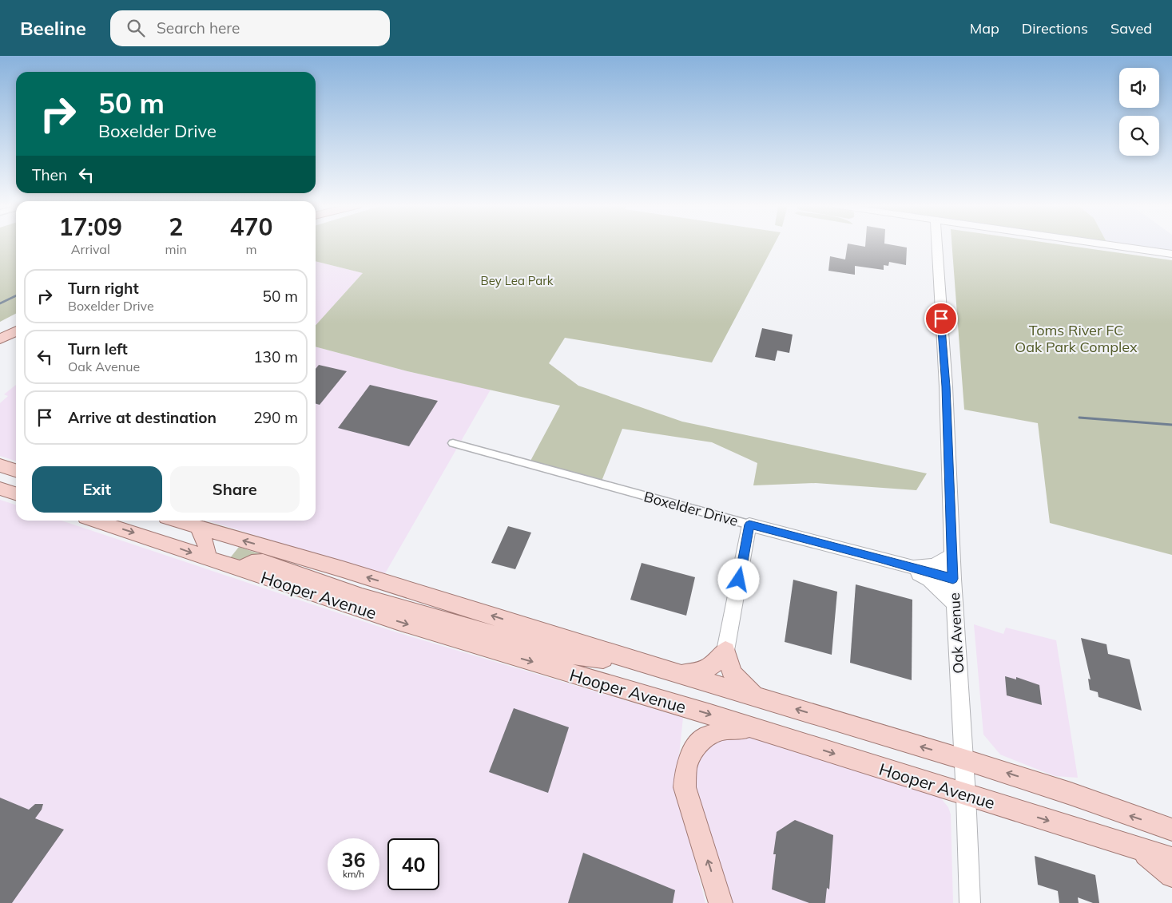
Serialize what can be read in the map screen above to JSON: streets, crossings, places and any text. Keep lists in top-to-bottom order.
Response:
{
  "streets": {
    "main road": ["Hooper Avenue"],
    "street": ["Boxelder Drive", "Oak Avenue"]
  },
  "crossings": [
    ["Boxelder Drive", "Oak Avenue"],
    ["Hooper Avenue", "Oak Avenue"]
  ],
  "parks": ["Bey Lea Park", "Toms River FC Oak Park Complex"],
  "page": {
    "header": "Beeline",
    "search": "Search here",
    "nav": ["Map", "Directions", "Saved"],
    "turn": ["50 m", "Boxelder Drive"],
    "then": "Then",
    "eta": [
      "17:09",
      "Arrival",
      "2",
      "min",
      "470",
      "m"
    ],
    "list": [
      {
        "name": "Turn right",
        "note": "Boxelder Drive",
        "value": "50 m"
      },
      {
        "name": "Turn left",
        "note": "Oak Avenue",
        "value": "130 m"
      },
      {
        "name": "Arrive at destination",
        "value": "290 m"
      }
    ],
    "buttons": ["Exit", "Share"],
    "speed": "36 km/h",
    "limit": "40"
  }
}
